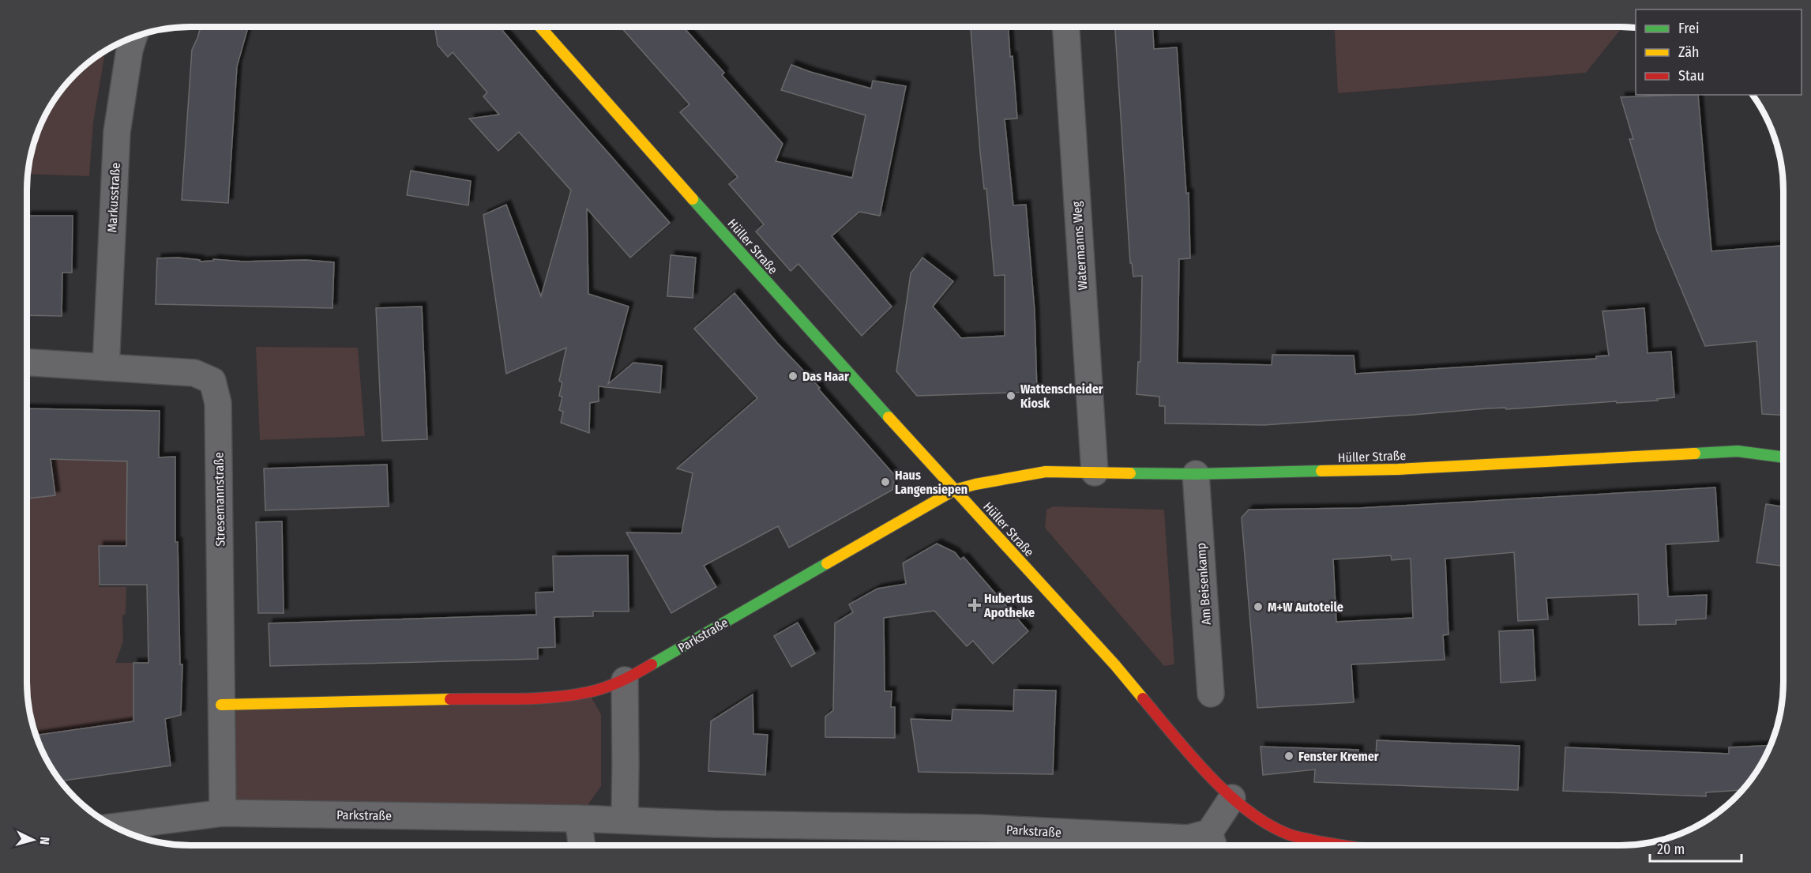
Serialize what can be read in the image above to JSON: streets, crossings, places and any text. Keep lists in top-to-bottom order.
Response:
{
  "streets": {
    "street": [
      "Markusstraße",
      "Watermanns Weg",
      "Hüller Straße",
      "Stresemannstraße",
      "Am Beisenkamp",
      "Parkstraße"
    ]
  },
  "crossings": [
    ["Markusstraße", "Stresemannstraße"],
    ["Watermanns Weg", "Hüller Straße"],
    ["Hüller Straße", "Am Beisenkamp"],
    ["Hüller Straße", "Parkstraße"],
    ["Stresemannstraße", "Parkstraße"]
  ],
  "places": {
    "other": [
      "Das Haar",
      "Wattenscheider Kiosk",
      "Haus Langensiepen",
      "M+W Autoteile",
      "Fenster Kremer"
    ],
    "health": ["Hubertus Apotheke"]
  },
  "legend": ["Frei", "Zäh", "Stau"],
  "scale_bar": "20 m",
  "north": "right"
}
